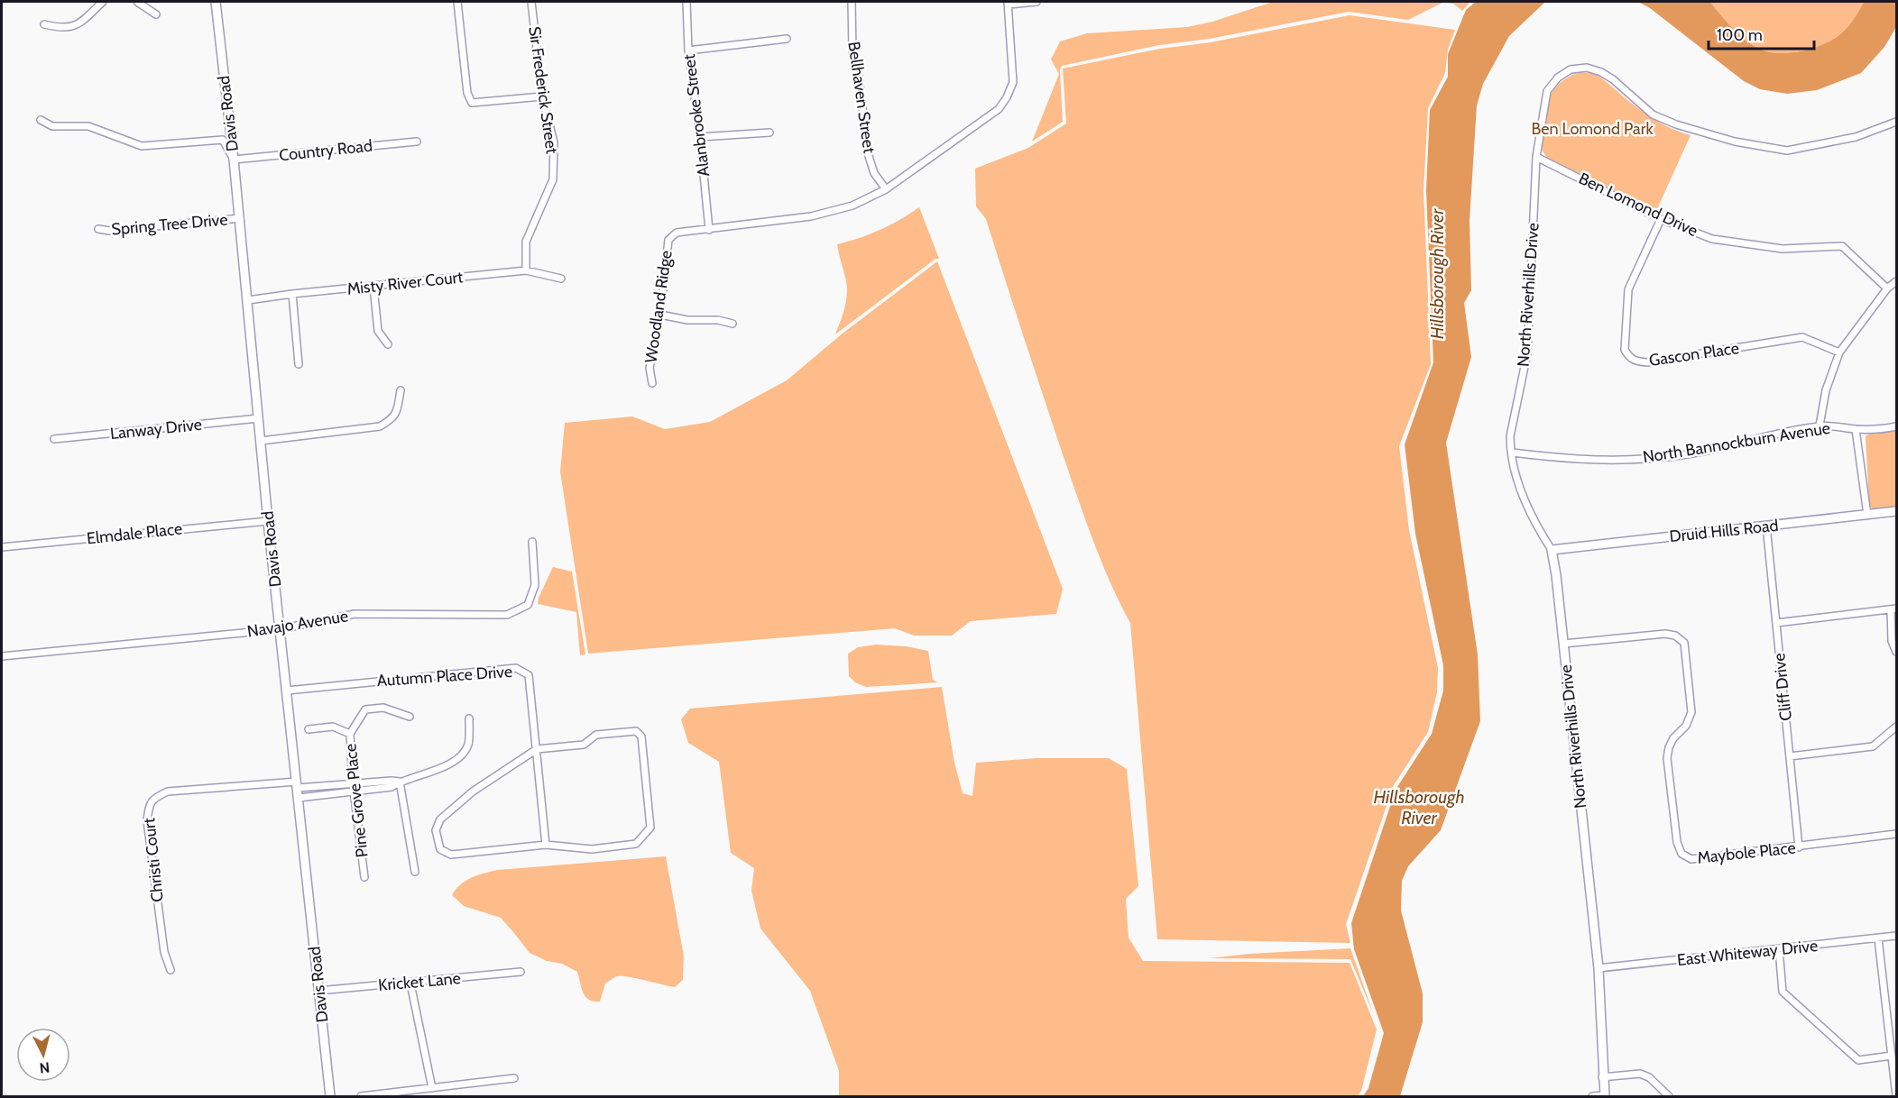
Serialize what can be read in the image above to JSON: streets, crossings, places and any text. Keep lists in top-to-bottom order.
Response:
{
  "streets": {
    "street": [
      "Sir Frederick Street",
      "Bellhaven Street",
      "Davis Road",
      "Alanbrooke Street",
      "Country Road",
      "Ben Lomond Drive",
      "Spring Tree Drive",
      "Misty River Court",
      "North Riverhills Drive",
      "Woodland Ridge",
      "Gascon Place",
      "Lanway Drive",
      "North Bannockburn Avenue",
      "Druid Hills Road",
      "Elmdale Place",
      "Navajo Avenue",
      "Autumn Place Drive",
      "Cliff Drive",
      "Pine Grove Place",
      "Maybole Place",
      "Christi Court",
      "East Whiteway Drive",
      "Kricket Lane"
    ]
  },
  "crossings": [
    ["Sir Frederick Street", "Misty River Court"],
    ["Bellhaven Street", "Woodland Ridge"],
    ["Davis Road", "Country Road"],
    ["Davis Road", "Spring Tree Drive"],
    ["Davis Road", "Misty River Court"],
    ["Davis Road", "Lanway Drive"],
    ["Davis Road", "Elmdale Place"],
    ["Davis Road", "Navajo Avenue"],
    ["Davis Road", "Autumn Place Drive"],
    ["Davis Road", "Christi Court"],
    ["Davis Road", "Kricket Lane"],
    ["Alanbrooke Street", "Woodland Ridge"],
    ["Ben Lomond Drive", "North Riverhills Drive"],
    ["Ben Lomond Drive", "Gascon Place"],
    ["North Riverhills Drive", "North Bannockburn Avenue"],
    ["North Riverhills Drive", "Druid Hills Road"],
    ["North Riverhills Drive", "Maybole Place"],
    ["North Riverhills Drive", "East Whiteway Drive"],
    ["Druid Hills Road", "Cliff Drive"],
    ["Cliff Drive", "Maybole Place"],
    ["Pine Grove Place", "Christi Court"]
  ],
  "water": ["Hillsborough River"],
  "parks": ["Ben Lomond Park"],
  "scale_bar": "100 m",
  "north": "bottom"
}
